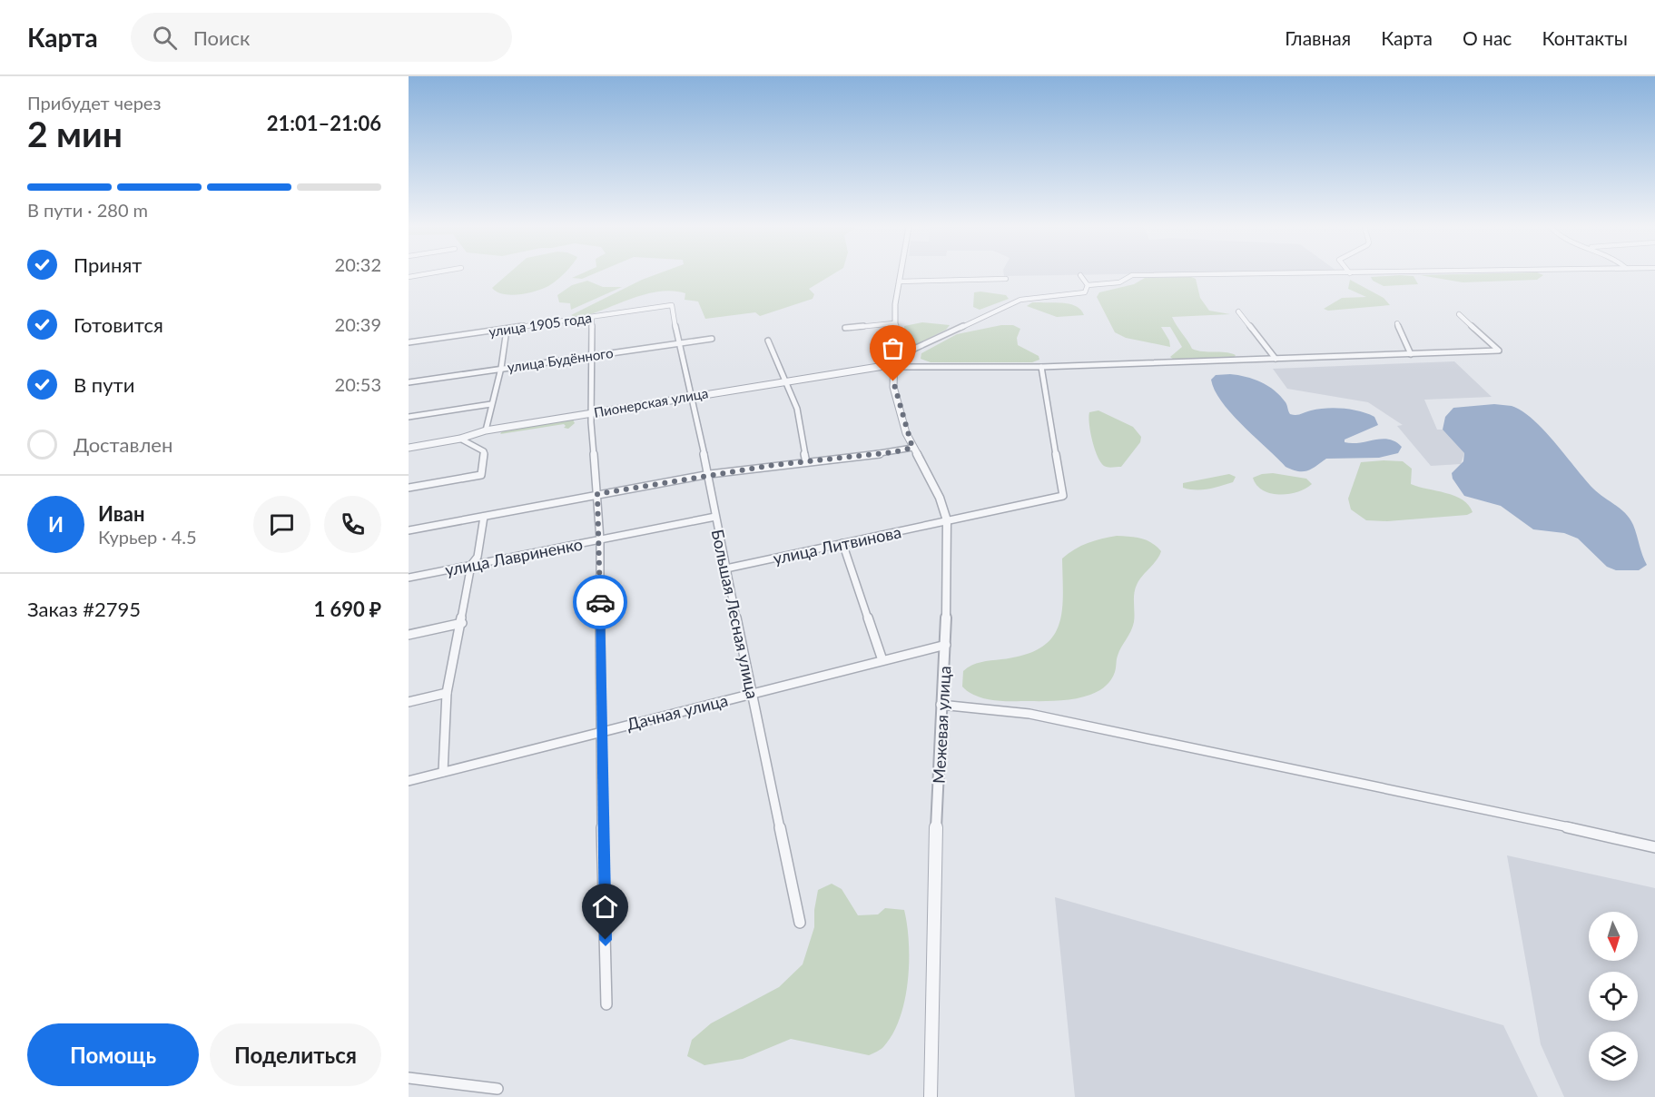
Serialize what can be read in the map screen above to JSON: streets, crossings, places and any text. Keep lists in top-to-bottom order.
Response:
{
  "streets": {
    "street": [
      "улица 1905 года",
      "улица Будённого",
      "Пионерская улица",
      "улица Литвинова",
      "улица Лавриненко",
      "Большая Лесная улица",
      "Дачная улица",
      "Межевая улица"
    ]
  },
  "crossings": [
    ["улица 1905 года", "Большая Лесная улица"],
    ["улица Будённого", "Большая Лесная улица"],
    ["Пионерская улица", "Большая Лесная улица"],
    ["Пионерская улица", "Межевая улица"],
    ["улица Литвинова", "Большая Лесная улица"],
    ["улица Литвинова", "Межевая улица"],
    ["улица Лавриненко", "Большая Лесная улица"],
    ["Большая Лесная улица", "Дачная улица"],
    ["Дачная улица", "Межевая улица"]
  ],
  "north": "bottom",
  "page": {
    "header": "Карта",
    "search": "Поиск",
    "nav": [
      "Главная",
      "Карта",
      "О нас",
      "Контакты"
    ],
    "heading": ["2 мин", "Прибудет через", "21:01–21:06"],
    "panel": [
      "Иван",
      "Курьер · 4.5",
      "Заказ #2795",
      "1 690 ₽"
    ],
    "bar": "В пути · 280 m",
    "list": [
      ["Принят", "20:32"],
      ["Готовится", "20:39"],
      ["В пути", "20:53"],
      "Доставлен"
    ],
    "round": "И",
    "buttons": ["Помощь", "Поделиться"]
  }
}
